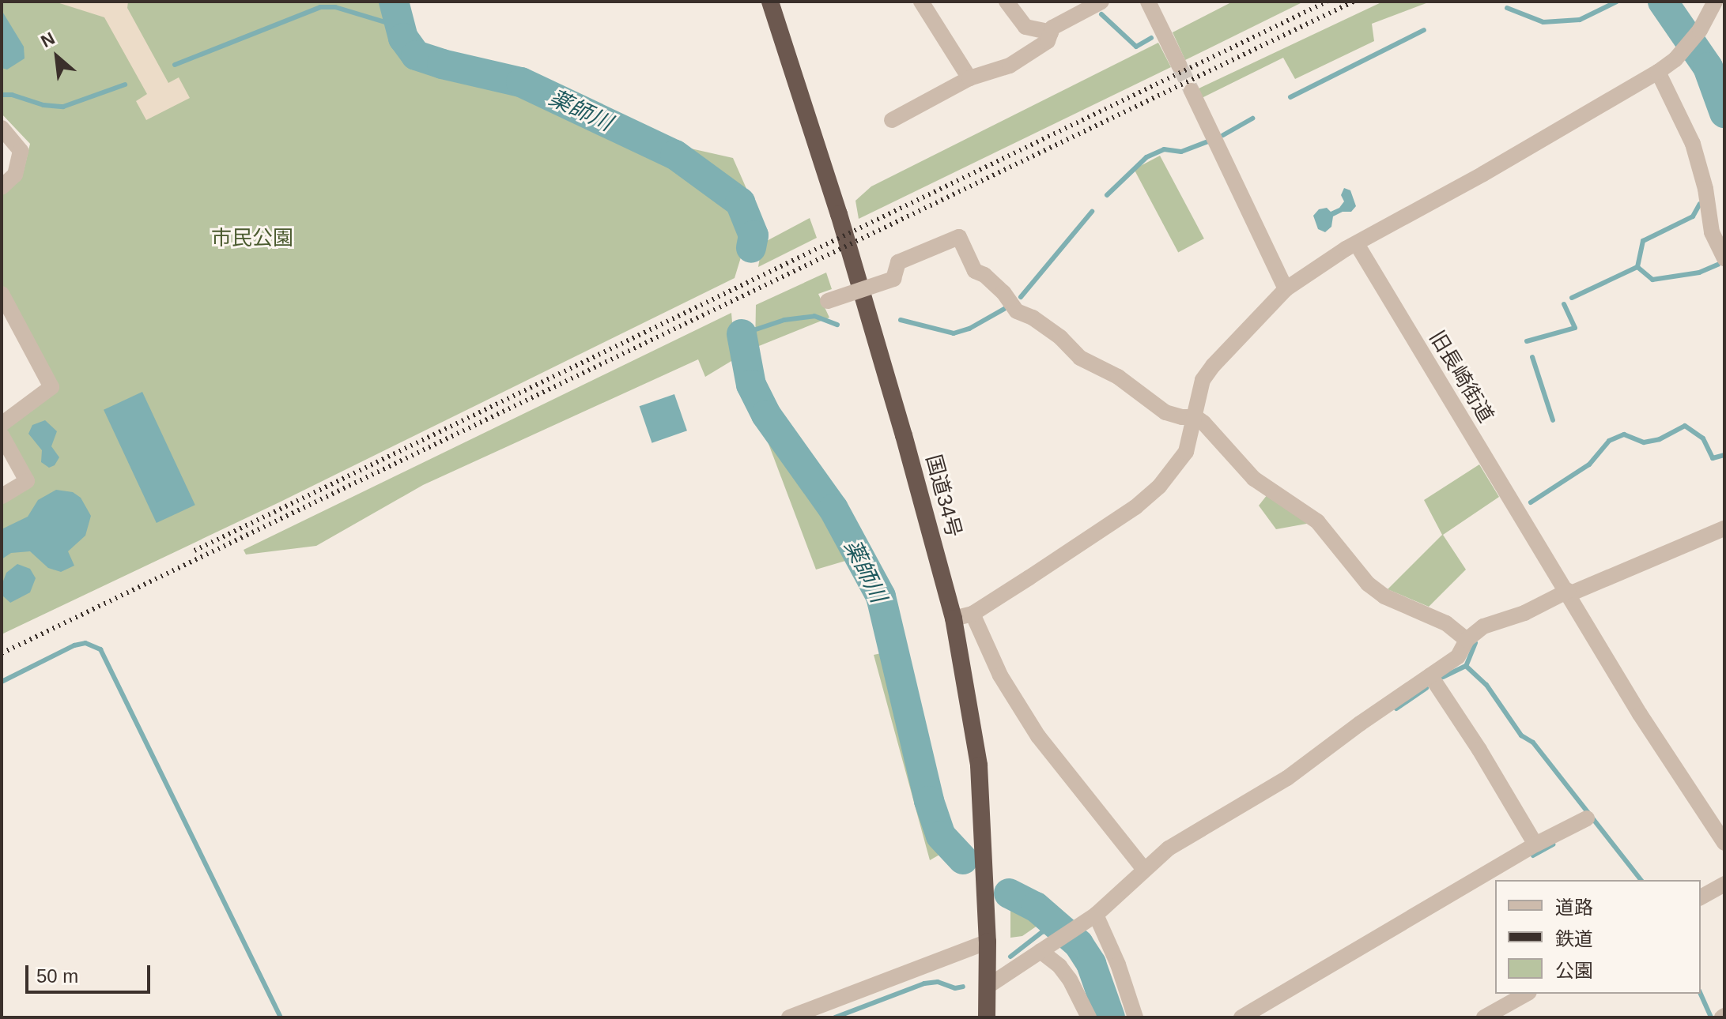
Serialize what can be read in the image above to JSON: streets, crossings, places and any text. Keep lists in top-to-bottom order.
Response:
{
  "streets": {
    "highway": ["国道34号"],
    "street": ["旧長崎街道"]
  },
  "water": ["薬師川"],
  "parks": ["市民公園"],
  "legend": ["道路", "鉄道", "公園"],
  "scale_bar": "50 m",
  "north": "top left"
}
